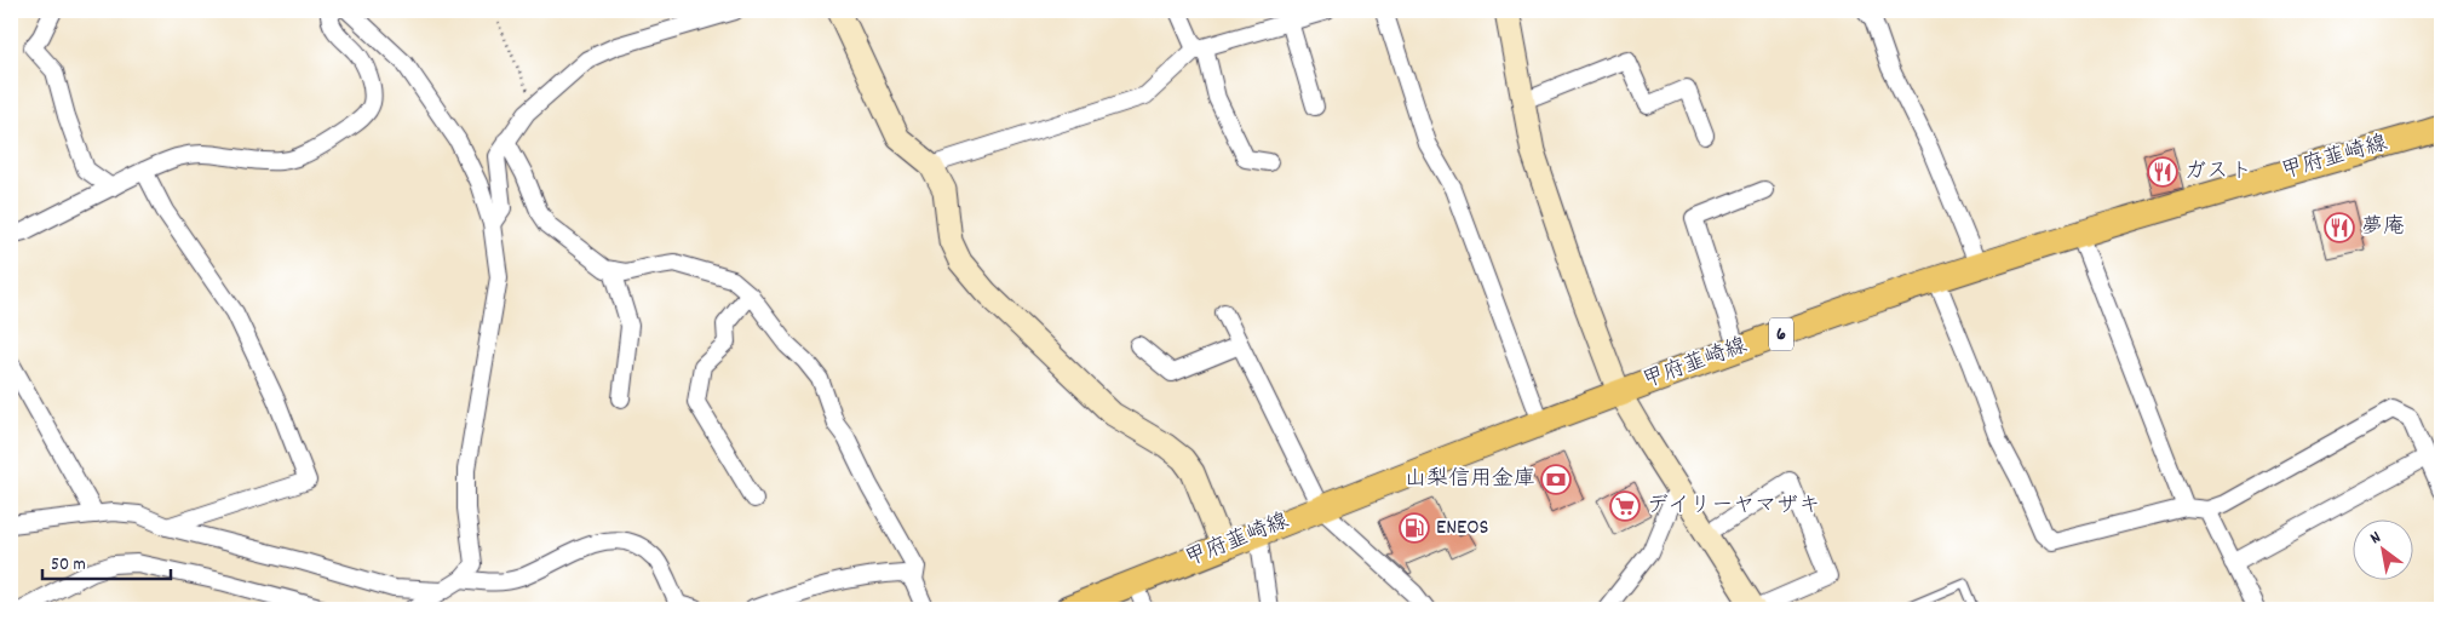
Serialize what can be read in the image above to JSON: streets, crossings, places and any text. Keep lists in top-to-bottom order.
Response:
{
  "streets": {
    "main road": ["甲府韮崎線", "6"]
  },
  "places": {
    "restaurant": ["ガスト", "夢庵"],
    "bank": ["山梨信用金庫"],
    "supermarket": ["デイリーヤマザキ"],
    "fuel station": ["ENEOS"]
  },
  "scale_bar": "50 m",
  "north": "top left"
}
